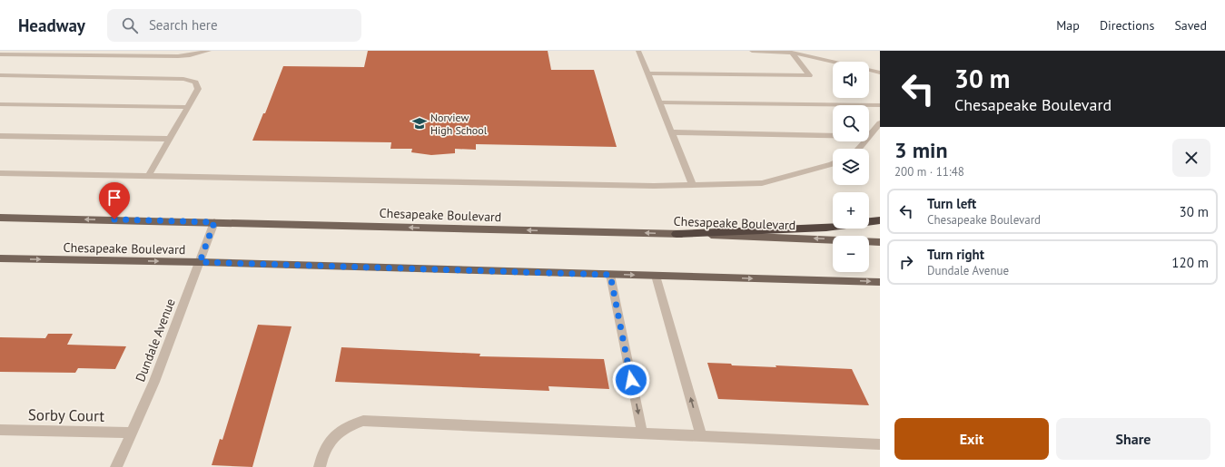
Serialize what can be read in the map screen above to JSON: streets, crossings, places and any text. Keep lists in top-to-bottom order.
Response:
{
  "streets": {
    "main road": ["Chesapeake Boulevard"],
    "street": ["Dundale Avenue", "Sorby Court"]
  },
  "crossings": [
    ["Chesapeake Boulevard", "Dundale Avenue"],
    ["Dundale Avenue", "Sorby Court"]
  ],
  "places": {
    "school or university": ["Norview High School"]
  },
  "page": {
    "header": "Headway",
    "search": "Search here",
    "nav": ["Map", "Directions", "Saved"],
    "turn": ["30 m", "Chesapeake Boulevard"],
    "map_buttons": ["+", "−"],
    "heading": ["3 min", "200 m · 11:48"],
    "list": [
      {
        "name": "Turn left",
        "note": "Chesapeake Boulevard",
        "value": "30 m"
      },
      {
        "name": "Turn right",
        "note": "Dundale Avenue",
        "value": "120 m"
      }
    ],
    "buttons": ["Exit", "Share"]
  }
}
